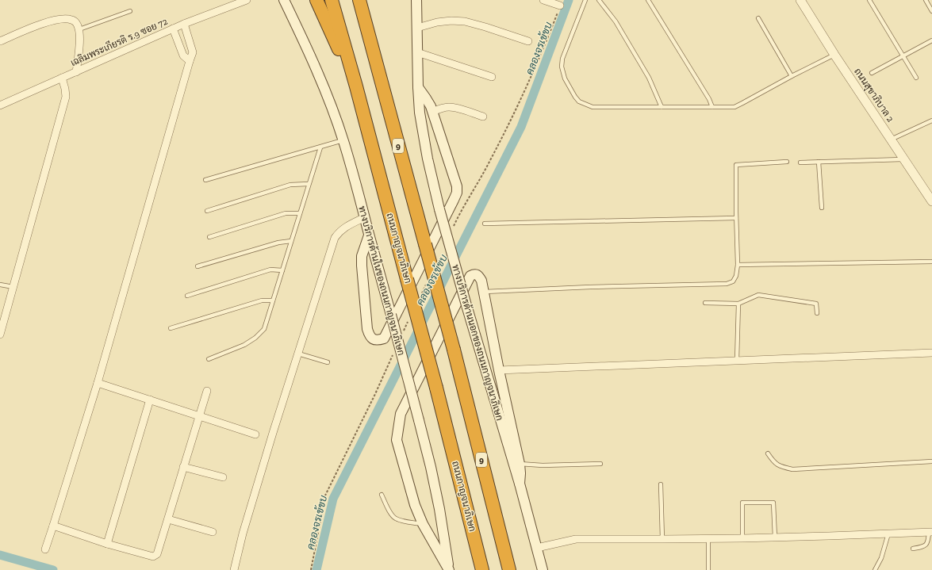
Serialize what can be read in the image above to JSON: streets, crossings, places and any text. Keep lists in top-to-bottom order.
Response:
{
  "streets": {
    "highway": ["9", "ถนนกาญจนาภิเษก"],
    "main road": ["ทางบริการด้านในของถนนกาญจนาภิเษก", "ทางบริการด้านนอกของถนนกาญจนาภิเษก"],
    "street": ["เฉลิมพระเกียรติ ร.9 ซอย 72", "ถนนสุขาภิบาล 2"]
  },
  "water": ["คลองจรเข้ขบ"]
}
